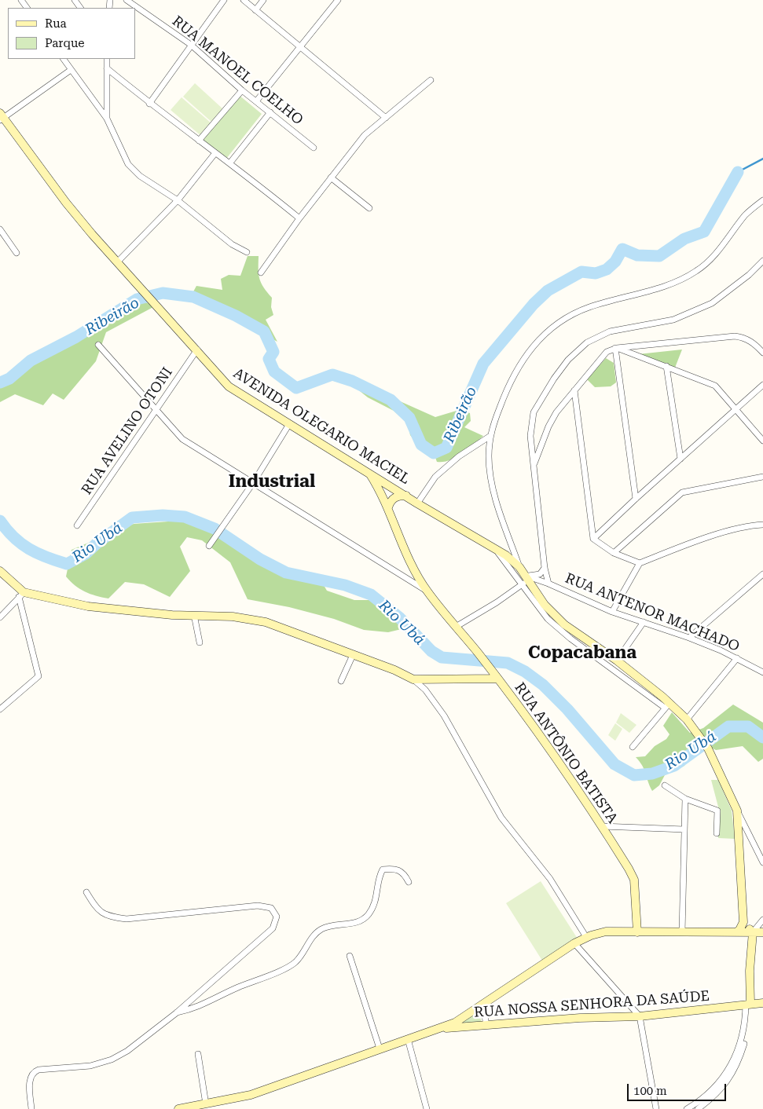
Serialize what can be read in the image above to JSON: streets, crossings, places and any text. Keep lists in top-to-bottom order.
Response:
{
  "streets": {
    "main road": ["AVENIDA OLEGARIO MACIEL", "RUA ANTÔNIO BATISTA", "RUA NOSSA SENHORA DA SAÚDE"],
    "street": ["RUA MANOEL COELHO", "RUA AVELINO OTONI", "RUA ANTENOR MACHADO"]
  },
  "crossings": [
    ["AVENIDA OLEGARIO MACIEL", "RUA AVELINO OTONI"],
    ["AVENIDA OLEGARIO MACIEL", "RUA ANTENOR MACHADO"],
    ["AVENIDA OLEGARIO MACIEL", "RUA ANTÔNIO BATISTA"]
  ],
  "districts": ["Industrial", "Copacabana"],
  "water": ["Ribeirão", "Rio Ubá"],
  "legend": ["Rua", "Parque"],
  "scale_bar": "100 m"
}
